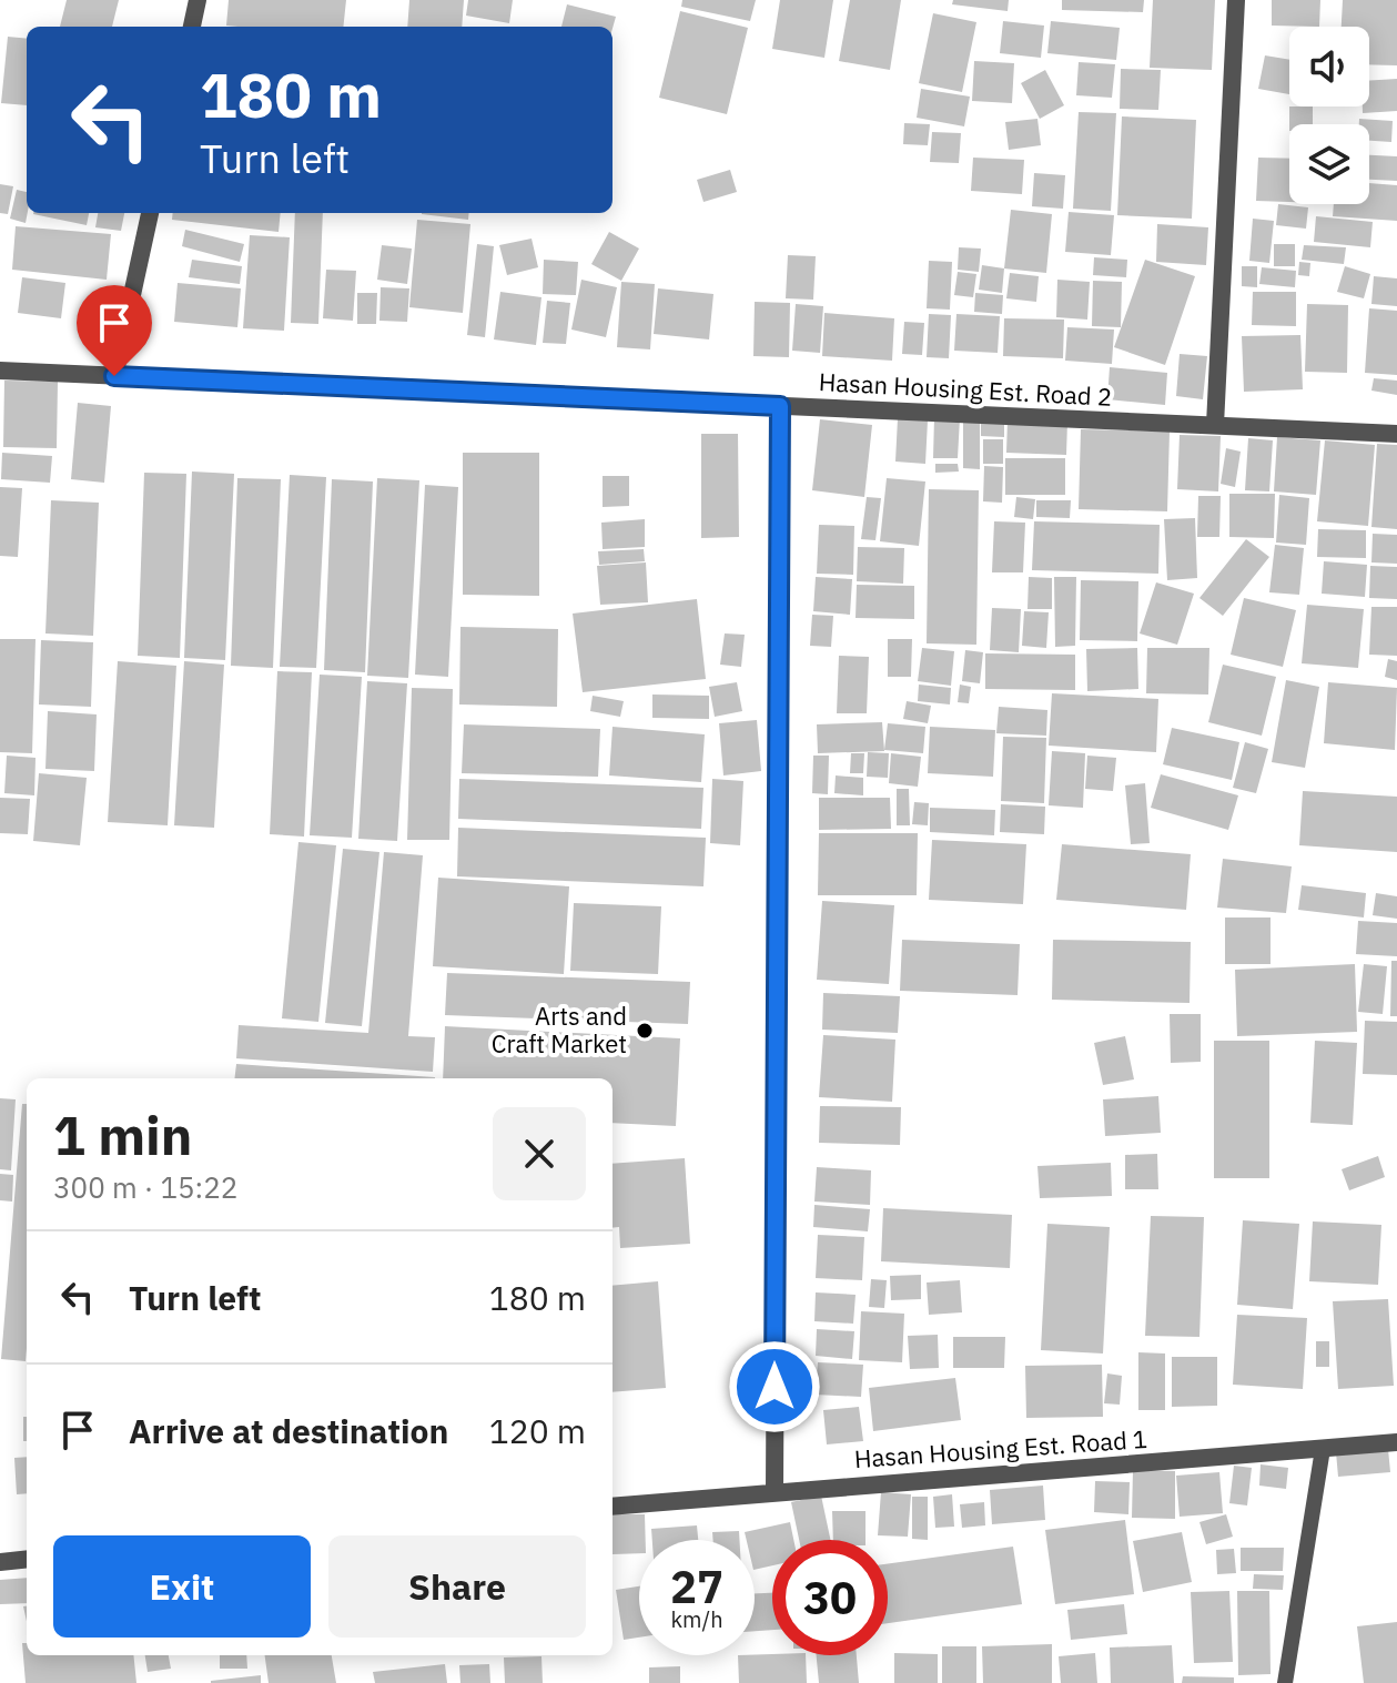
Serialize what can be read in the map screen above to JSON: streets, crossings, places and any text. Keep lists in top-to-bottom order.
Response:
{
  "streets": {
    "street": ["Hasan Housing Est. Road 2", "Hasan Housing Est. Road 1"]
  },
  "places": ["Arts and Craft Market"],
  "page": {
    "turn": ["180 m", "Turn left"],
    "heading": ["1 min", "300 m · 15:22"],
    "list": [
      {
        "name": "Turn left",
        "value": "180 m"
      },
      {
        "name": "Arrive at destination",
        "value": "120 m"
      }
    ],
    "buttons": ["Exit", "Share"],
    "speed": "27 km/h",
    "limit": "30"
  }
}
